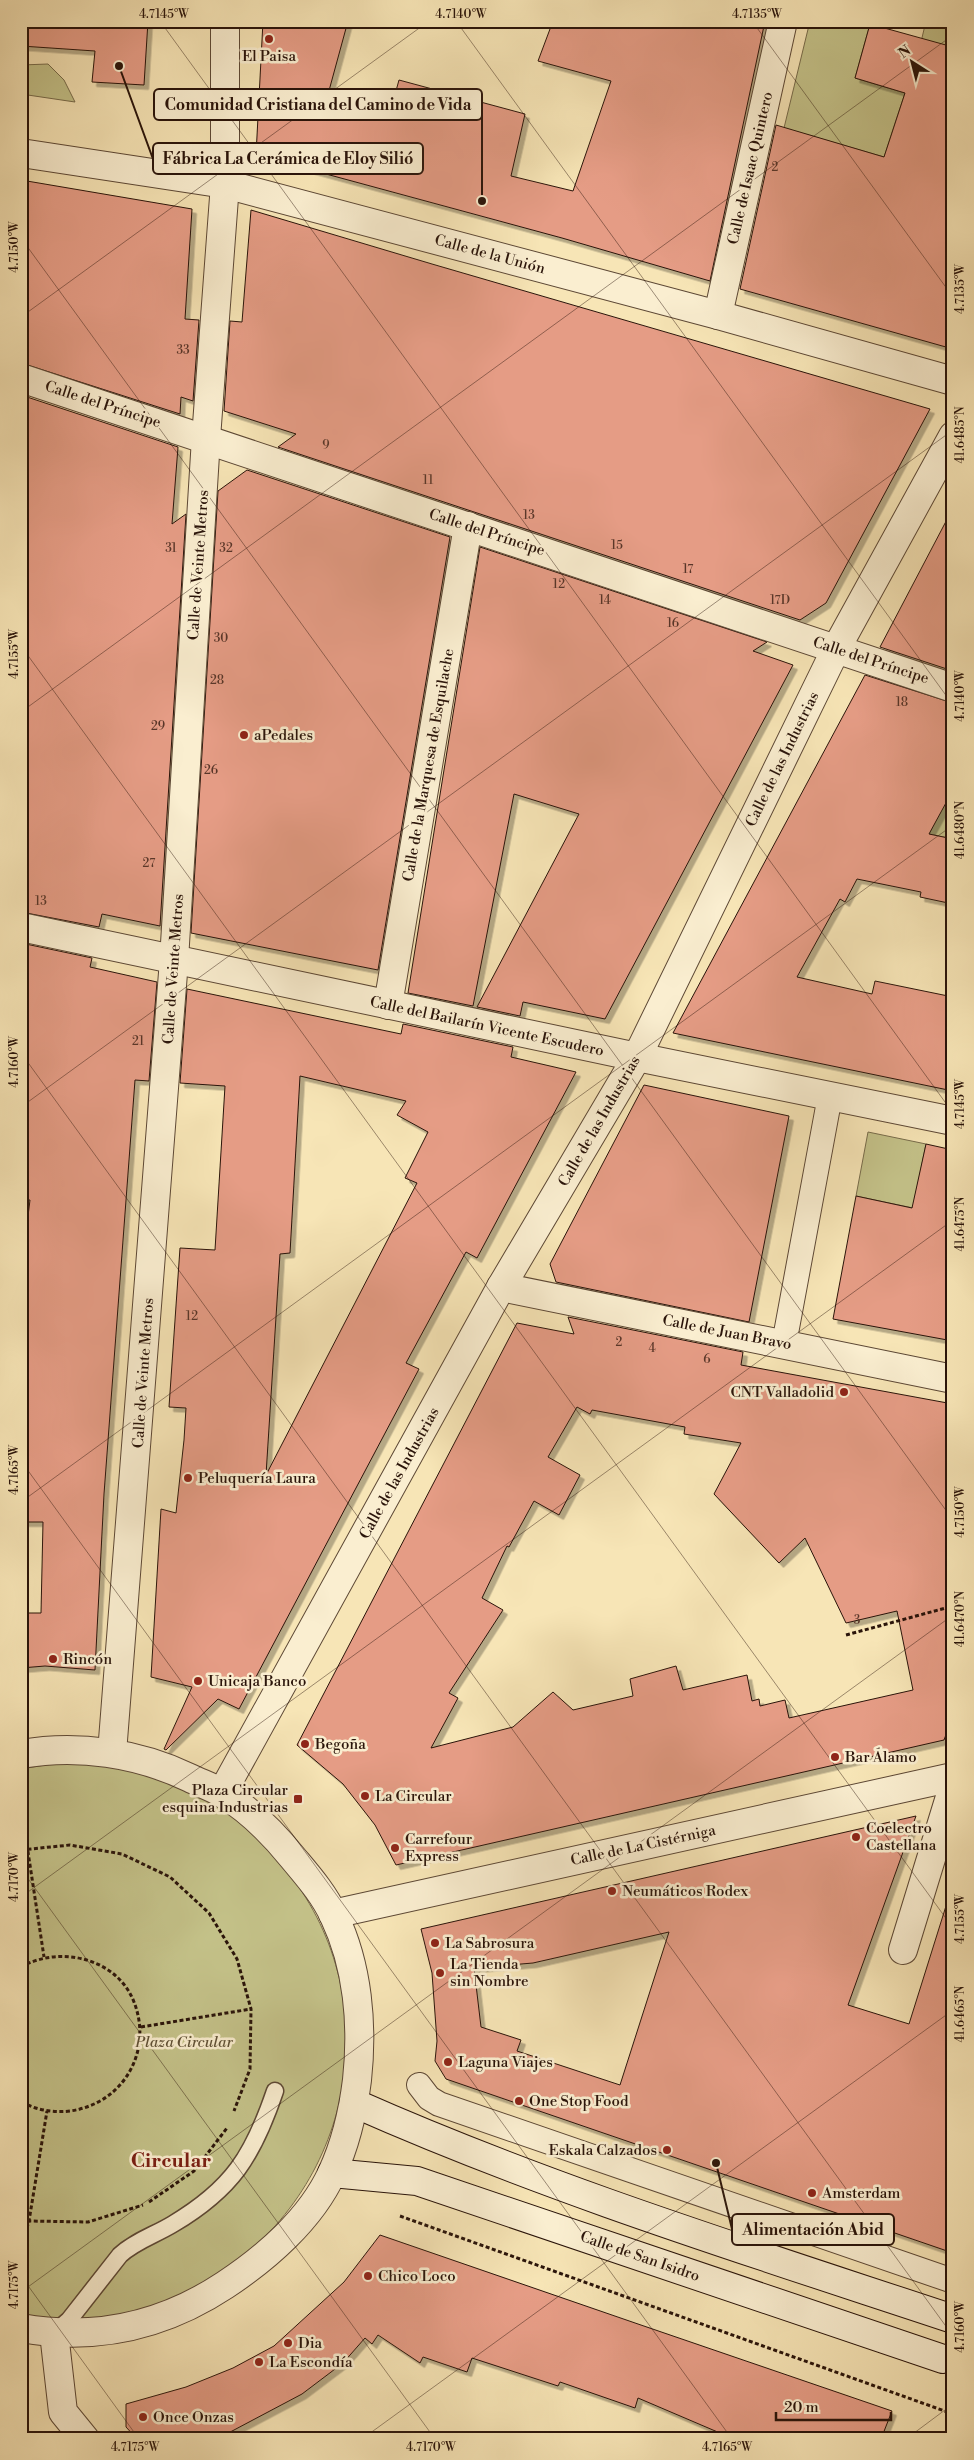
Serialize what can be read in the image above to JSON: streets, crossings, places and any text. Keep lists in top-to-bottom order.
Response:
{
  "streets": {
    "street": [
      "Calle de Isaac Quintero",
      "Calle de la Unión",
      "Calle del Príncipe",
      "Calle de Veinte Metros",
      "Calle de las Industrias",
      "Calle de la Marquesa de Esquilache",
      "Calle del Bailarín Vicente Escudero",
      "Calle de Juan Bravo",
      "Calle de La Cistérniga",
      "Calle de San Isidro"
    ]
  },
  "crossings": [
    ["Calle de Isaac Quintero", "Calle de la Unión"],
    ["Calle de la Unión", "Calle de Veinte Metros"],
    ["Calle del Príncipe", "Calle de Veinte Metros"],
    ["Calle del Príncipe", "Calle de las Industrias"],
    ["Calle del Príncipe", "Calle de la Marquesa de Esquilache"],
    ["Calle de Veinte Metros", "Calle del Bailarín Vicente Escudero"],
    ["Calle de las Industrias", "Calle del Bailarín Vicente Escudero"],
    ["Calle de las Industrias", "Calle de Juan Bravo"],
    ["Calle de la Marquesa de Esquilache", "Calle del Bailarín Vicente Escudero"]
  ],
  "districts": ["Circular"],
  "parks": ["Plaza Circular"],
  "places": {
    "other": [
      "El Paisa",
      "Fábrica La Cerámica de Eloy Silió",
      "Comunidad Cristiana del Camino de Vida",
      "aPedales",
      "CNT Valladolid",
      "Peluquería Laura",
      "Rincón",
      "Unicaja Banco",
      "Begoña",
      "Bar Álamo",
      "La Circular",
      "Coelectro Castellana",
      "Carrefour Express",
      "Neumáticos Rodex",
      "La Sabrosura",
      "La Tienda sin Nombre",
      "Laguna Viajes",
      "One Stop Food",
      "Eskala Calzados",
      "Alimentación Abid",
      "Amsterdam",
      "Chico Loco",
      "Dia",
      "La Escondía",
      "Once Onzas"
    ],
    "transit": ["Plaza Circular esquina Industrias"]
  },
  "house_numbers": [
    "2",
    "33",
    "9",
    "11",
    "13",
    "15",
    "31",
    "32",
    "17",
    "12",
    "14",
    "17D",
    "16",
    "30",
    "28",
    "18",
    "29",
    "26",
    "27",
    "13",
    "21",
    "12",
    "2",
    "4",
    "6",
    "3"
  ],
  "scale_bar": "20 m",
  "north": "top left",
  "coordinates": [
    "4.7145°W",
    "4.7140°W",
    "4.7135°W",
    "4.7150°W",
    "41.6485°N",
    "4.7155°W",
    "41.6480°N",
    "4.7160°W",
    "41.6475°N",
    "4.7165°W",
    "41.6470°N",
    "4.7170°W",
    "41.6465°N",
    "4.7175°W"
  ]
}
